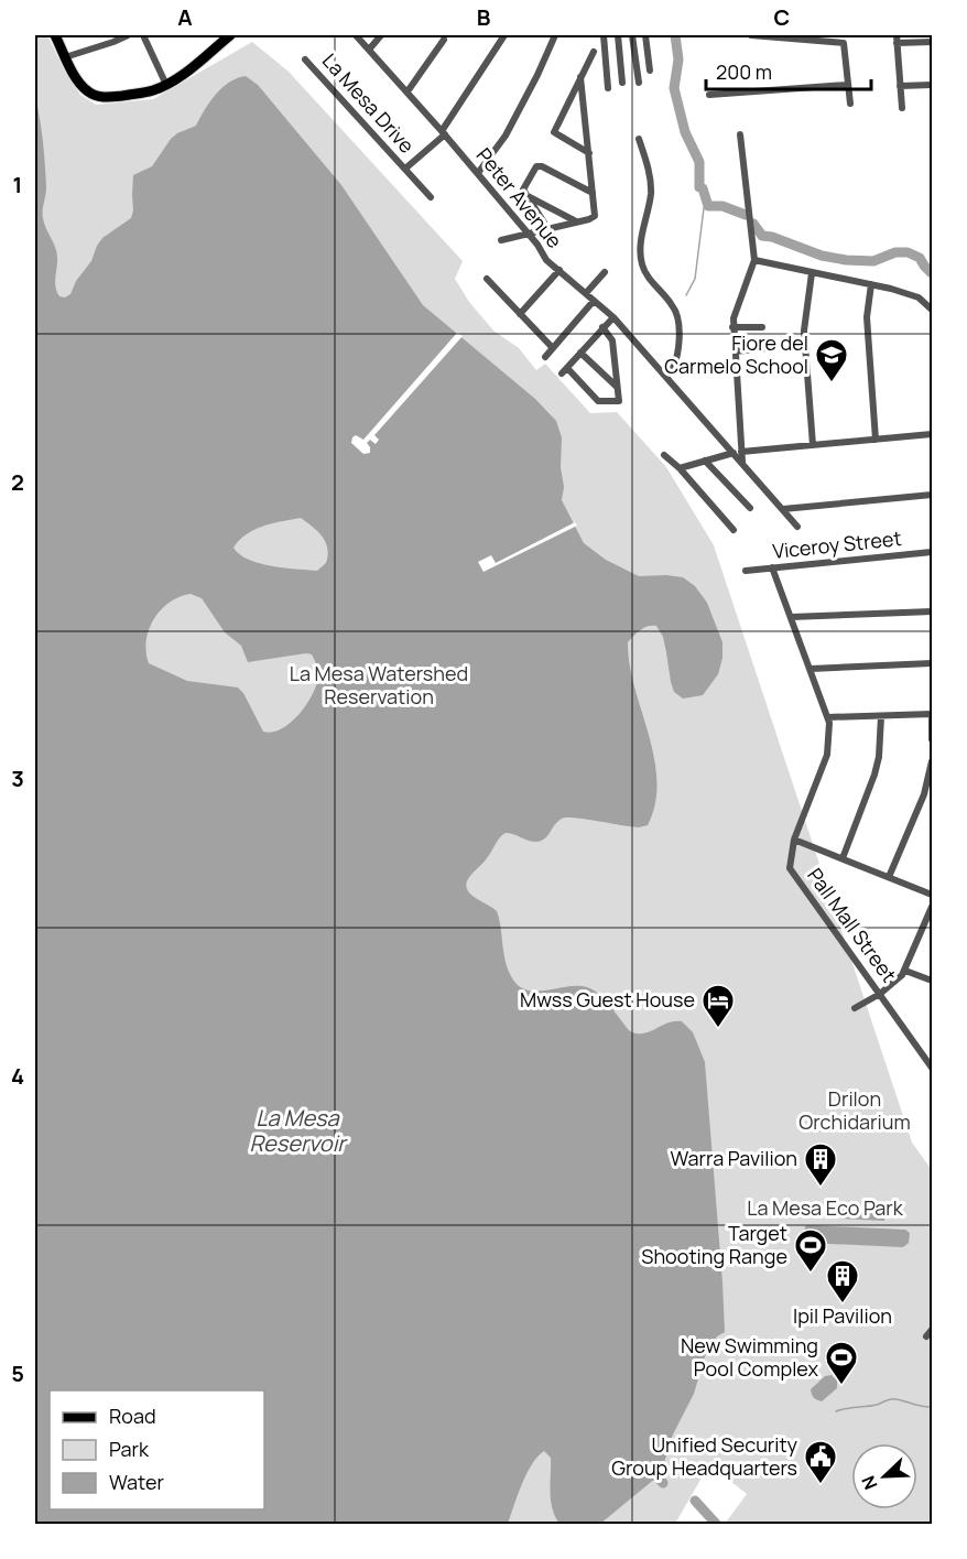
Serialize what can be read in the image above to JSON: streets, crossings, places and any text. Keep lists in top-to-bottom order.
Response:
{
  "streets": {
    "street": [
      "La Mesa Drive",
      "Peter Avenue",
      "Viceroy Street",
      "Pall Mall Street"
    ]
  },
  "crossings": [
    ["La Mesa Drive", "Peter Avenue"],
    ["Viceroy Street", "Pall Mall Street"]
  ],
  "water": ["La Mesa Reservoir"],
  "parks": ["La Mesa Watershed Reservation", "Drilon Orchidarium", "La Mesa Eco Park"],
  "places": {
    "school or university": ["Fiore del Carmelo School"],
    "hotel": ["Mwss Guest House"],
    "building": ["Warra Pavilion", "Ipil Pavilion"],
    "sports": ["Target Shooting Range", "New Swimming Pool Complex"],
    "public building": ["Unified Security Group Headquarters"]
  },
  "legend": ["Road", "Park", "Water"],
  "scale_bar": "200 m",
  "north": "bottom left",
  "grid": {
    "columns": ["A", "B", "C"],
    "rows": [
      "1",
      "2",
      "3",
      "4",
      "5"
    ]
  }
}
